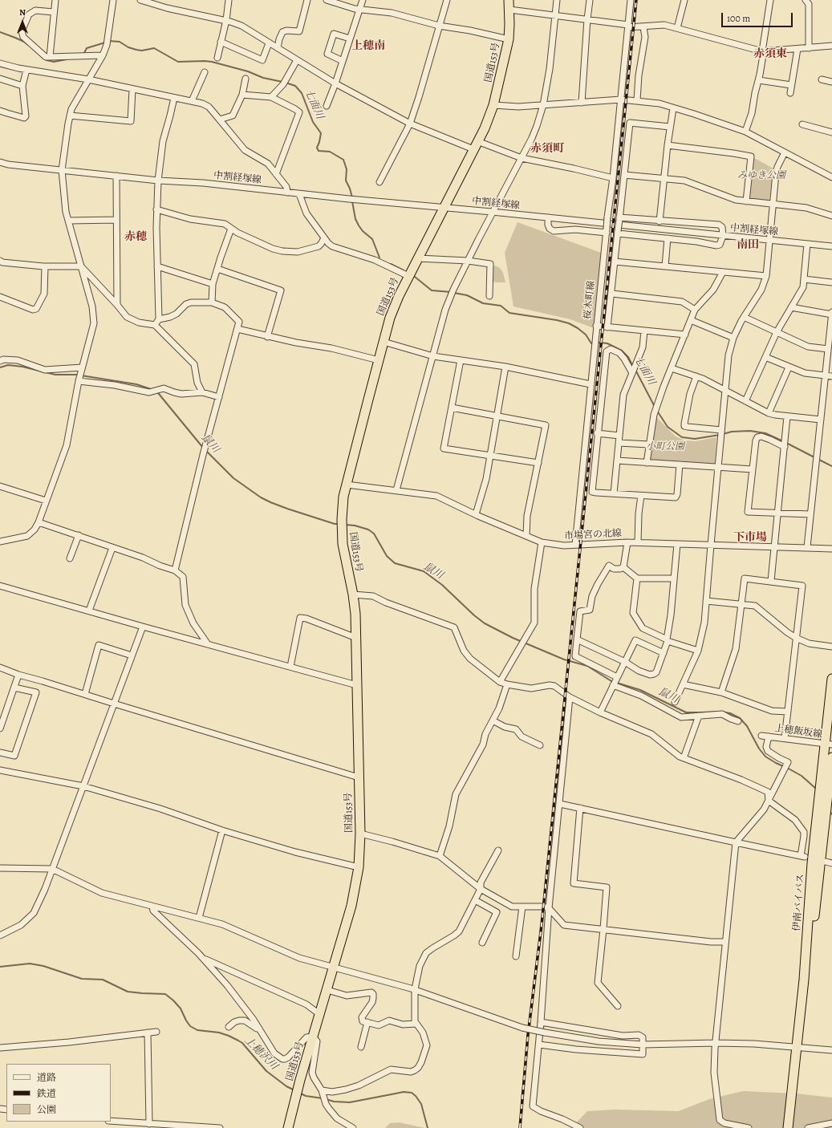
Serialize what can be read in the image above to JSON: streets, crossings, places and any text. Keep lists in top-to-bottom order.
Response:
{
  "streets": {
    "highway": ["国道153号", "伊南バイパス"],
    "street": [
      "中割経塚線",
      "桜木町線",
      "市場宮の北線",
      "上穂飯坂線"
    ]
  },
  "crossings": [
    ["国道153号", "中割経塚線"],
    ["国道153号", "市場宮の北線"],
    ["桜木町線", "市場宮の北線"],
    ["上穂飯坂線", "伊南バイパス"]
  ],
  "districts": [
    "上穂南",
    "赤須東",
    "赤須町",
    "赤穂",
    "南田",
    "下市場"
  ],
  "water": ["七面川", "鼠川", "上穂沢川"],
  "parks": ["みゆき公園", "小町公園"],
  "legend": ["道路", "鉄道", "公園"],
  "scale_bar": "100 m",
  "north": "top"
}
